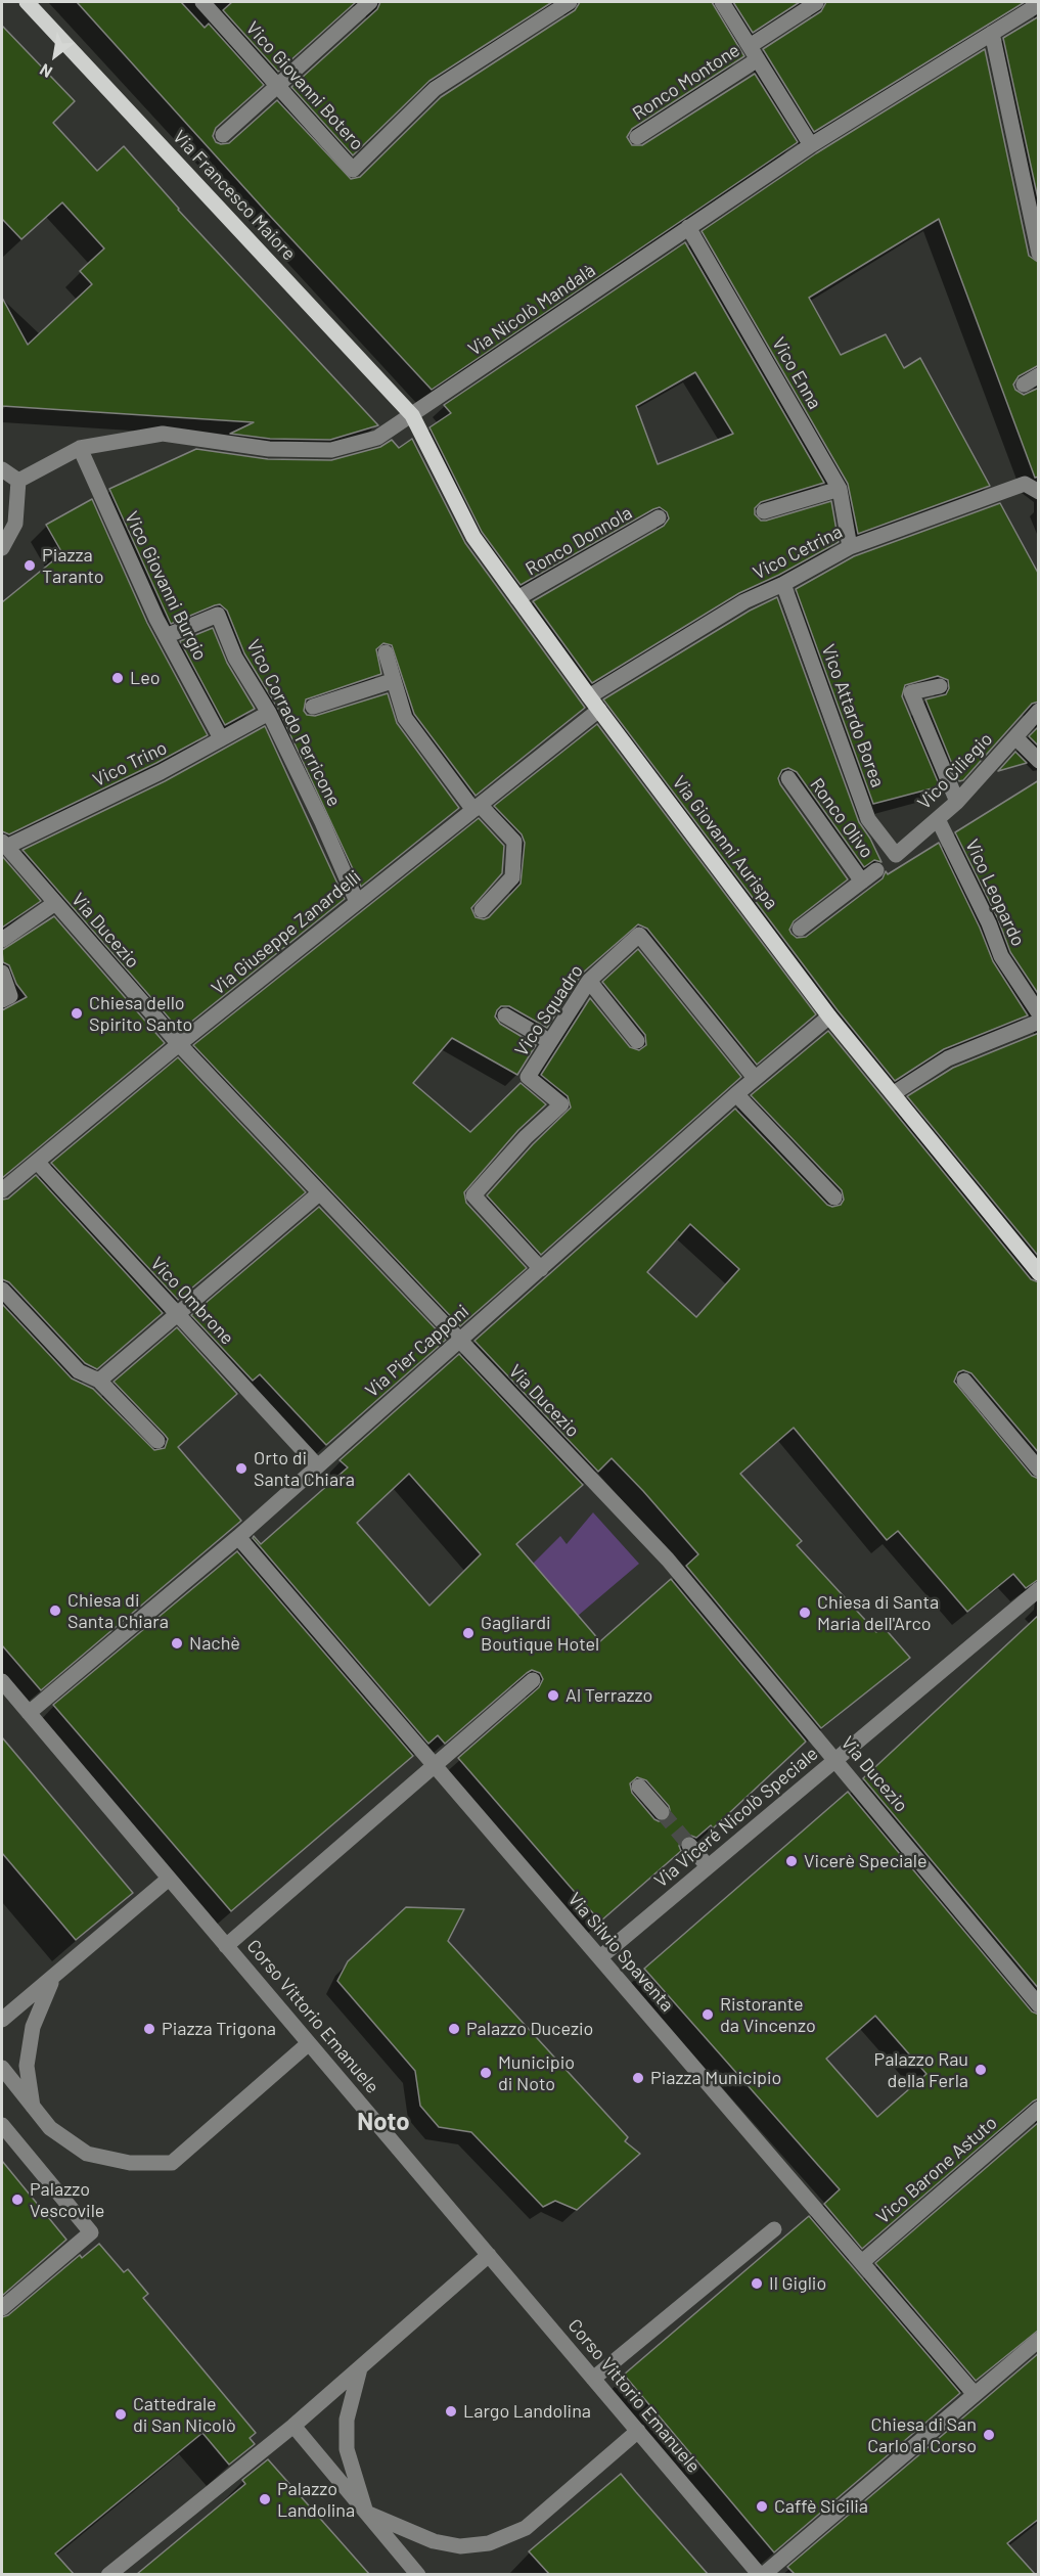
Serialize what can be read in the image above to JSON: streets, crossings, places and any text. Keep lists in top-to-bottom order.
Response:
{
  "streets": {
    "main road": ["Via Francesco Maiore", "Via Giovanni Aurispa"],
    "street": [
      "Ronco Montone",
      "Vico Giovanni Botero",
      "Via Nicolò Mandalà",
      "Vico Enna",
      "Ronco Donnola",
      "Vico Cetrina",
      "Vico Giovanni Burgio",
      "Vico Attardo Borea",
      "Vico Corrado Perricone",
      "Vico Trino",
      "Vico Ciliegio",
      "Ronco Olivo",
      "Vico Leopardo",
      "Via Ducezio",
      "Via Giuseppe Zanardelli",
      "Vico Squadro",
      "Vico Ombrone",
      "Via Pier Capponi",
      "Via Viceré Nicolò Speciale",
      "Via Silvio Spaventa",
      "Corso Vittorio Emanuele",
      "Vico Barone Astuto"
    ]
  },
  "crossings": [
    ["Via Francesco Maiore", "Via Nicolò Mandalà"],
    ["Via Francesco Maiore", "Via Giovanni Aurispa"],
    ["Via Nicolò Mandalà", "Vico Enna"],
    ["Via Nicolò Mandalà", "Vico Giovanni Burgio"],
    ["Via Nicolò Mandalà", "Via Giovanni Aurispa"],
    ["Vico Enna", "Vico Cetrina"],
    ["Ronco Donnola", "Via Giovanni Aurispa"],
    ["Vico Cetrina", "Vico Attardo Borea"],
    ["Vico Cetrina", "Via Giovanni Aurispa"],
    ["Vico Giovanni Burgio", "Vico Corrado Perricone"],
    ["Vico Giovanni Burgio", "Vico Trino"],
    ["Vico Attardo Borea", "Vico Ciliegio"],
    ["Vico Corrado Perricone", "Vico Trino"],
    ["Vico Corrado Perricone", "Via Giuseppe Zanardelli"],
    ["Vico Trino", "Via Ducezio"],
    ["Vico Ciliegio", "Vico Leopardo"],
    ["Via Giovanni Aurispa", "Via Giuseppe Zanardelli"],
    ["Via Giovanni Aurispa", "Via Pier Capponi"],
    ["Via Ducezio", "Via Giuseppe Zanardelli"],
    ["Via Ducezio", "Via Pier Capponi"],
    ["Via Ducezio", "Via Viceré Nicolò Speciale"],
    ["Via Giuseppe Zanardelli", "Vico Ombrone"],
    ["Vico Squadro", "Via Pier Capponi"],
    ["Vico Ombrone", "Via Pier Capponi"],
    ["Via Pier Capponi", "Via Silvio Spaventa"],
    ["Via Pier Capponi", "Corso Vittorio Emanuele"],
    ["Via Viceré Nicolò Speciale", "Via Silvio Spaventa"],
    ["Via Silvio Spaventa", "Vico Barone Astuto"]
  ],
  "districts": ["Noto"],
  "places": [
    "Piazza Taranto",
    "Leo",
    "Chiesa dello Spirito Santo",
    "Orto di Santa Chiara",
    "Chiesa di Santa Chiara",
    "Chiesa di Santa Maria dell'Arco",
    "Gagliardi Boutique Hotel",
    "Nachè",
    "Al Terrazzo",
    "Vicerè Speciale",
    "Ristorante da Vincenzo",
    "Piazza Trigona",
    "Palazzo Ducezio",
    "Palazzo Rau della Ferla",
    "Municipio di Noto",
    "Piazza Municipio",
    "Palazzo Vescovile",
    "Il Giglio",
    "Largo Landolina",
    "Cattedrale di San Nicolò",
    "Chiesa di San Carlo al Corso",
    "Palazzo Landolina",
    "Caffè Sicilia"
  ],
  "north": "bottom left"
}
